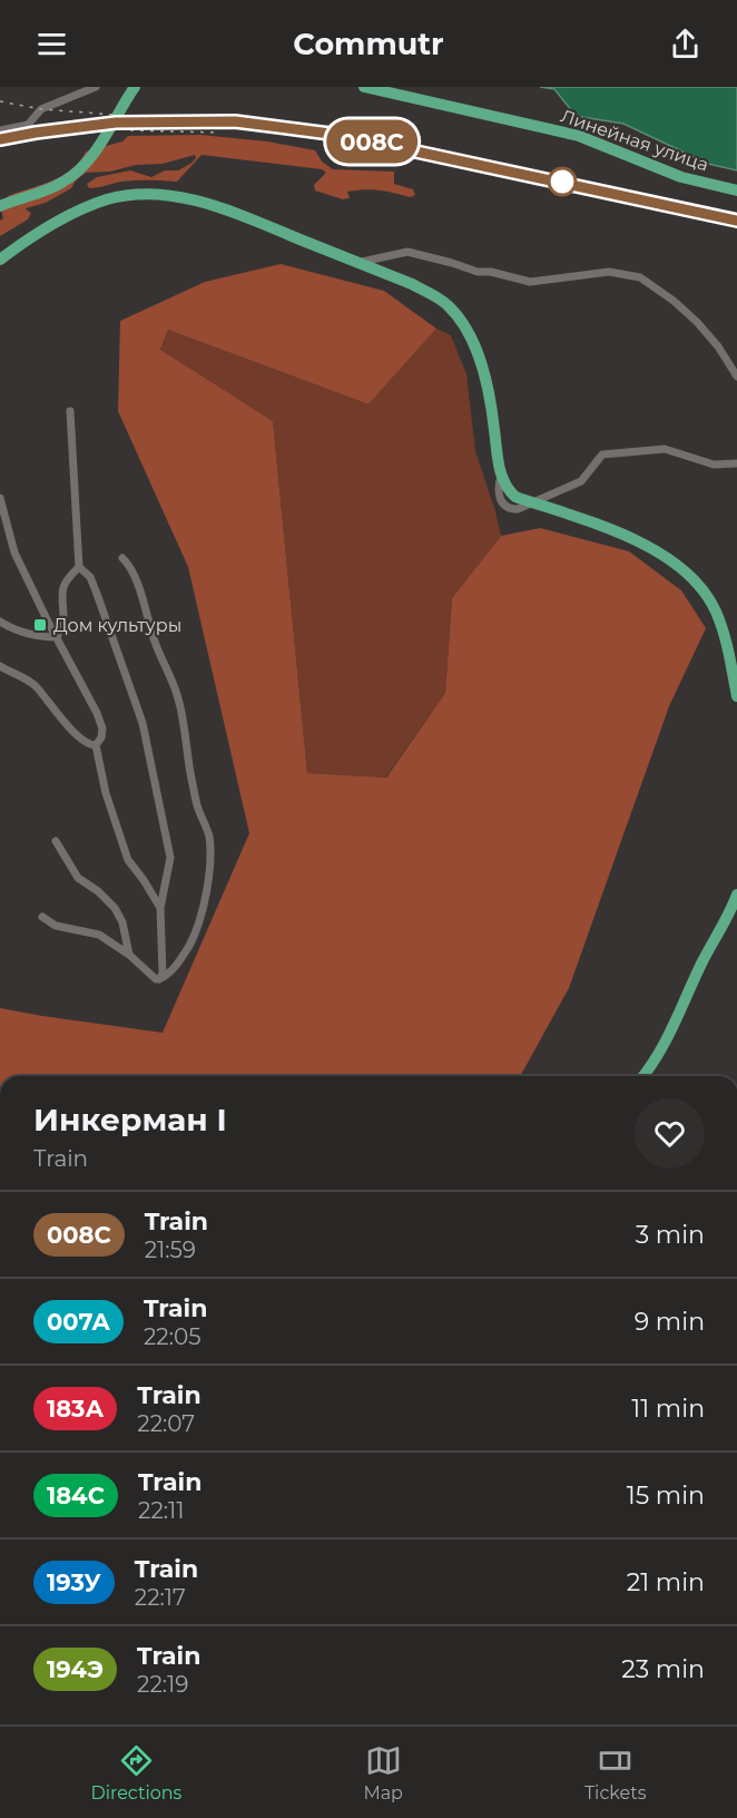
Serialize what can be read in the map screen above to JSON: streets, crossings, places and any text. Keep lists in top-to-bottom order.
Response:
{
  "streets": {
    "main road": ["Линейная улица"]
  },
  "places": {
    "transit": ["Дом культуры"]
  },
  "page": {
    "header": "Commutr",
    "on_map": "008С",
    "heading": ["Инкерман I", "Train"],
    "list": [
      {
        "mark": "008С",
        "name": "Train",
        "note": "21:59",
        "value": "3 min"
      },
      {
        "mark": "007А",
        "name": "Train",
        "note": "22:05",
        "value": "9 min"
      },
      {
        "mark": "183А",
        "name": "Train",
        "note": "22:07",
        "value": "11 min"
      },
      {
        "mark": "184С",
        "name": "Train",
        "note": "22:11",
        "value": "15 min"
      },
      {
        "mark": "193У",
        "name": "Train",
        "note": "22:17",
        "value": "21 min"
      },
      {
        "mark": "194Э",
        "name": "Train",
        "note": "22:19",
        "value": "23 min"
      }
    ],
    "tabs": ["Directions", "Map", "Tickets"]
  }
}
